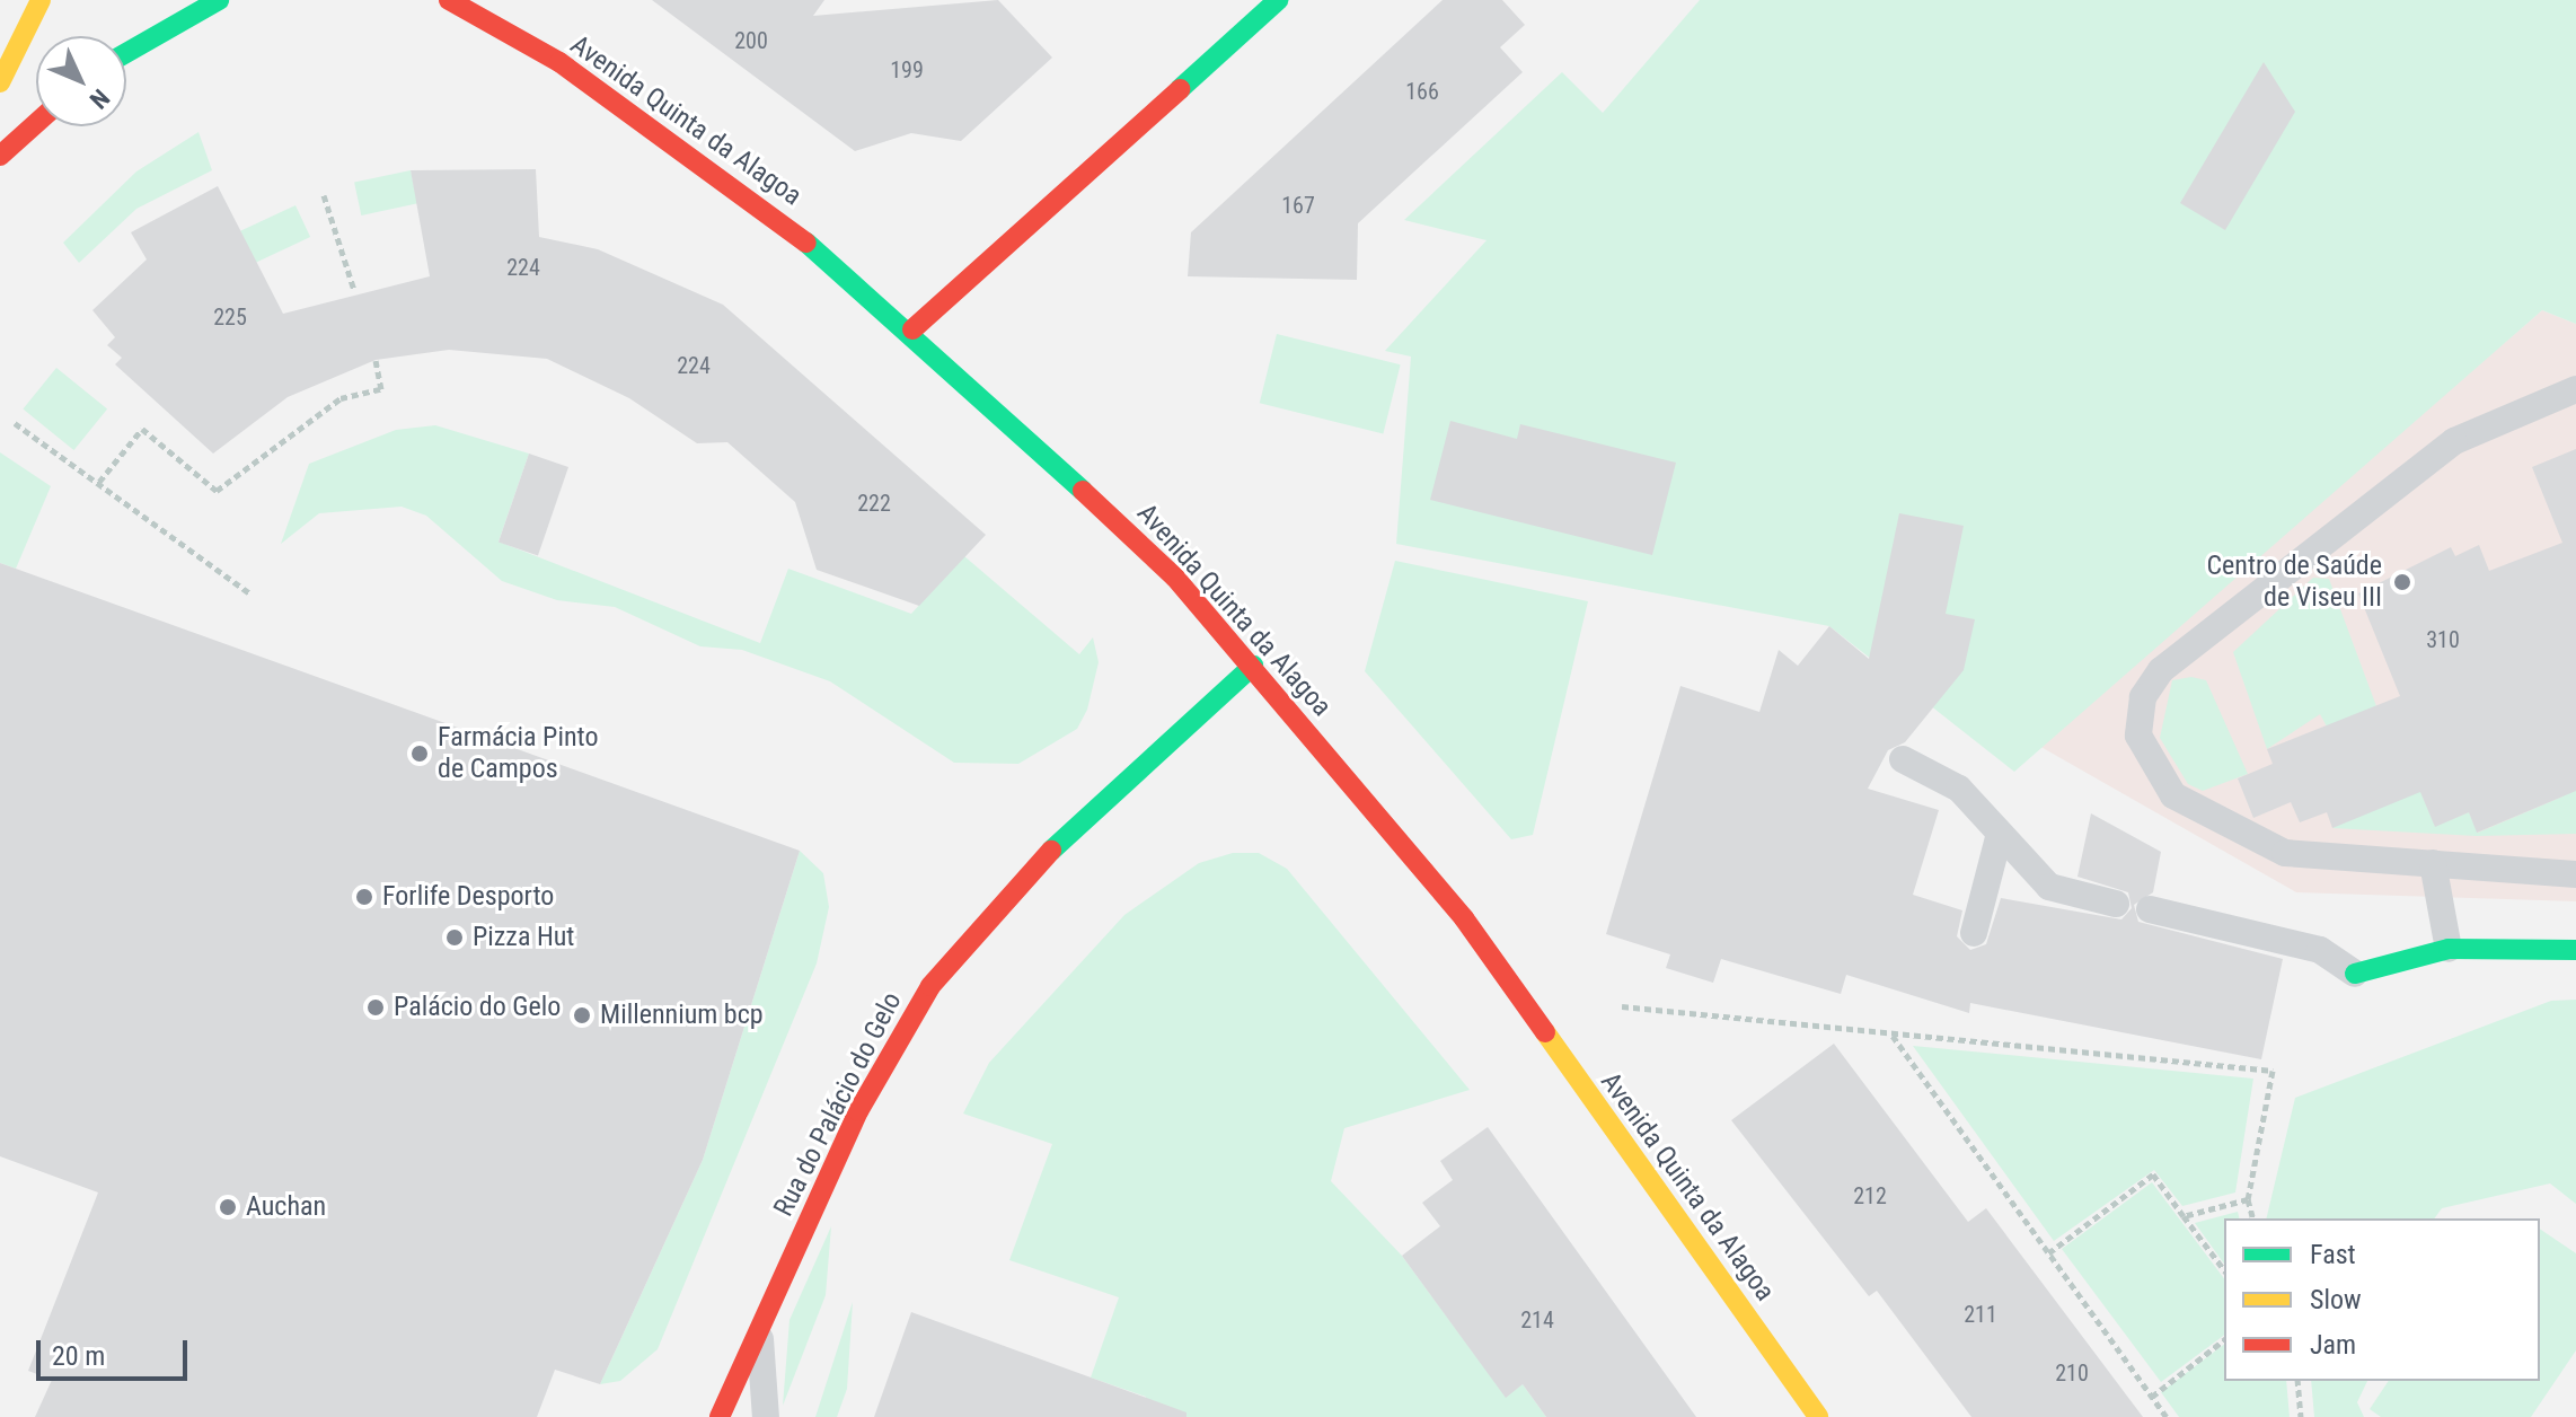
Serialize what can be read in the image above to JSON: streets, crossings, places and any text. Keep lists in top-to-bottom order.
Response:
{
  "streets": {
    "street": ["Avenida Quinta da Alagoa", "Rua do Palácio do Gelo"]
  },
  "crossings": [
    ["Avenida Quinta da Alagoa", "Rua do Palácio do Gelo"]
  ],
  "places": [
    "Centro de Saúde de Viseu III",
    "Farmácia Pinto de Campos",
    "Forlife Desporto",
    "Pizza Hut",
    "Palácio do Gelo",
    "Millennium bcp",
    "Auchan"
  ],
  "house_numbers": [
    "200",
    "199",
    "166",
    "167",
    "224",
    "225",
    "224",
    "222",
    "310",
    "212",
    "211",
    "214",
    "210"
  ],
  "legend": ["Fast", "Slow", "Jam"],
  "scale_bar": "20 m",
  "north": "bottom right"
}
